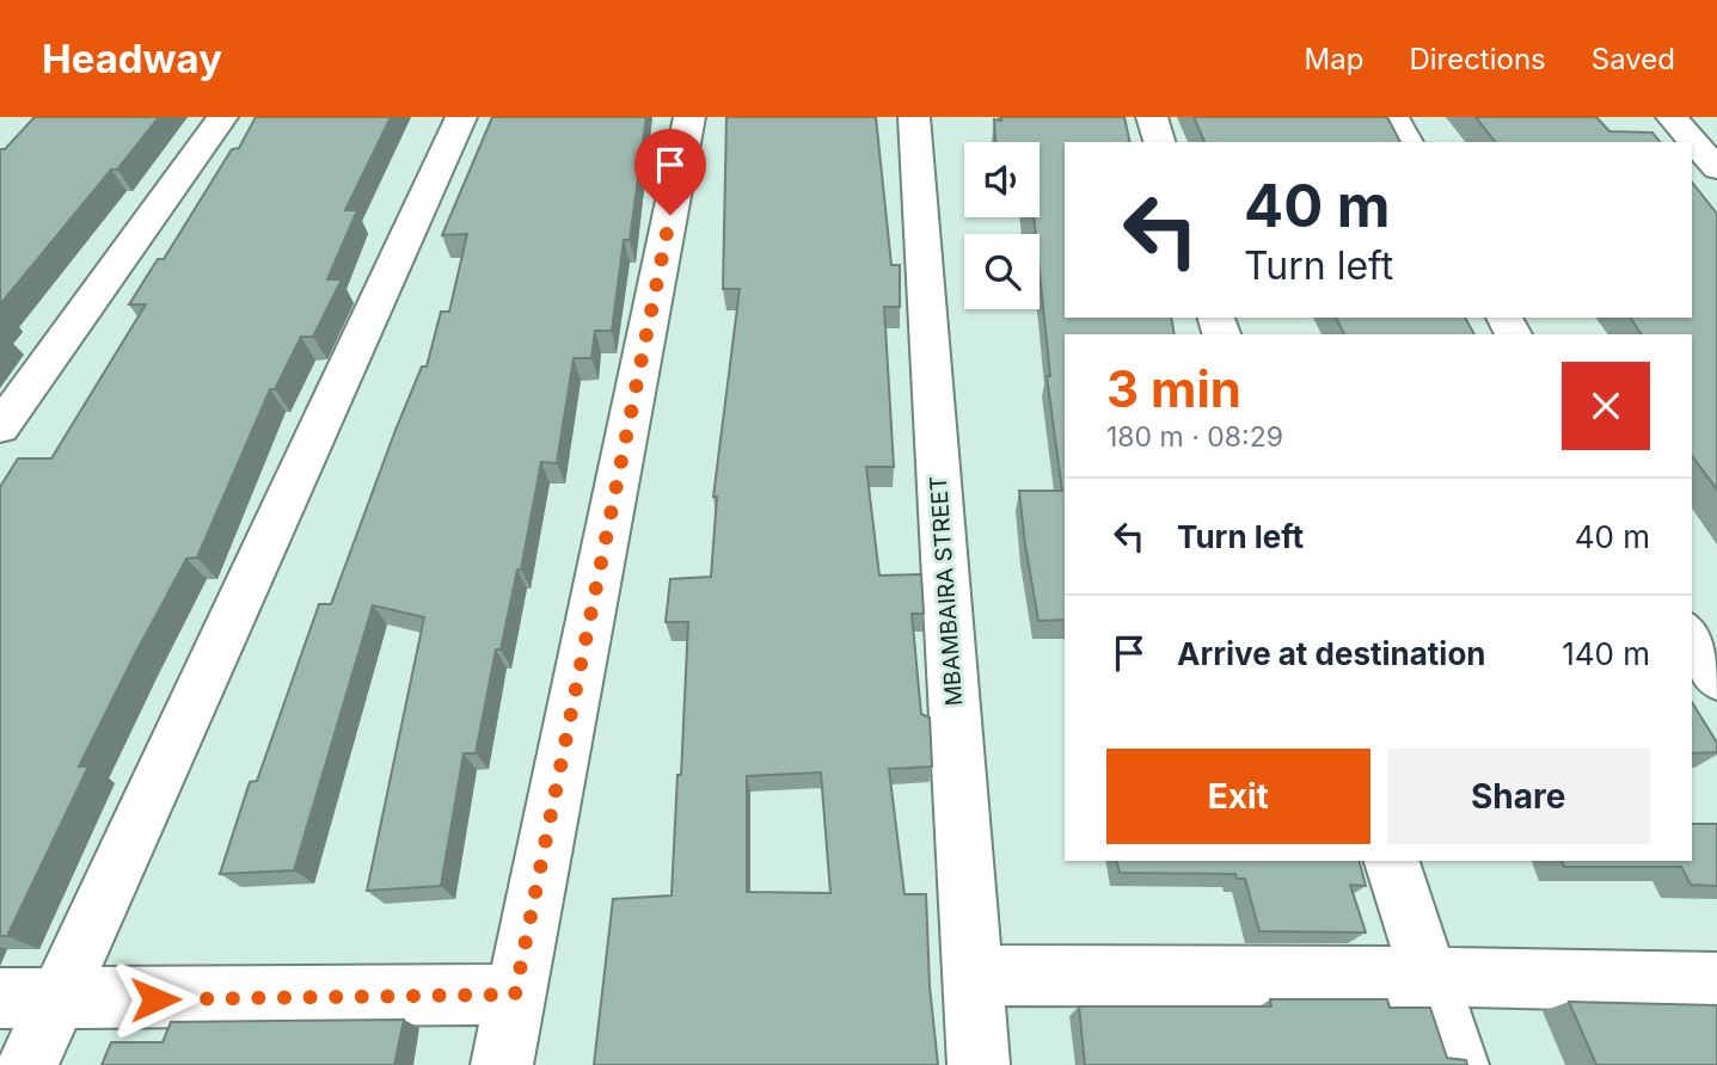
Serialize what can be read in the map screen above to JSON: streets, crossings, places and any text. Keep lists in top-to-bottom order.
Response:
{
  "streets": {
    "street": ["MBAMBAIRA STREET"]
  },
  "page": {
    "header": "Headway",
    "nav": ["Map", "Directions", "Saved"],
    "turn": ["40 m", "Turn left"],
    "heading": ["3 min", "180 m · 08:29"],
    "list": [
      {
        "name": "Turn left",
        "value": "40 m"
      },
      {
        "name": "Arrive at destination",
        "value": "140 m"
      }
    ],
    "buttons": ["Exit", "Share"]
  }
}
